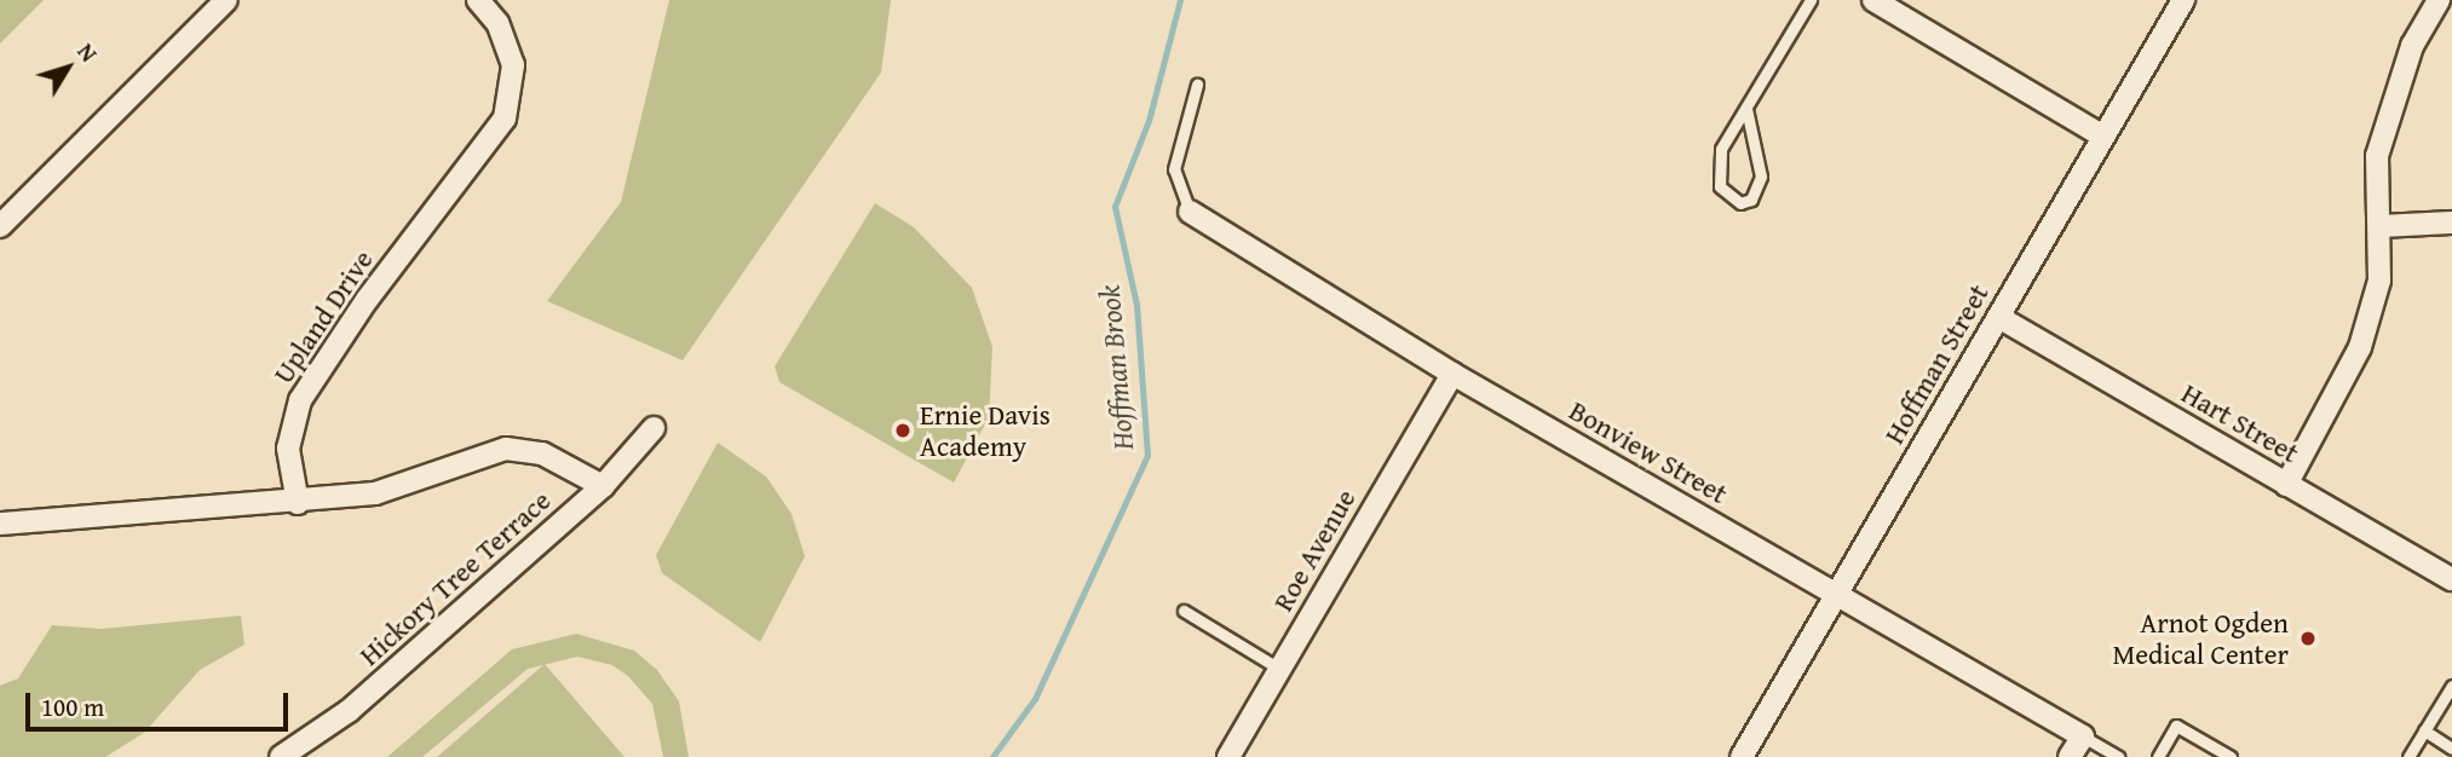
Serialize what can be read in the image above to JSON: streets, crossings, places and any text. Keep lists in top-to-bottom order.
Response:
{
  "streets": {
    "street": [
      "Upland Drive",
      "Hoffman Street",
      "Hart Street",
      "Bonview Street",
      "Roe Avenue",
      "Hickory Tree Terrace"
    ]
  },
  "crossings": [
    ["Hoffman Street", "Hart Street"],
    ["Hoffman Street", "Bonview Street"],
    ["Bonview Street", "Roe Avenue"]
  ],
  "water": ["Hoffman Brook"],
  "places": ["Ernie Davis Academy", "Arnot Ogden Medical Center"],
  "scale_bar": "100 m",
  "north": "top right"
}
